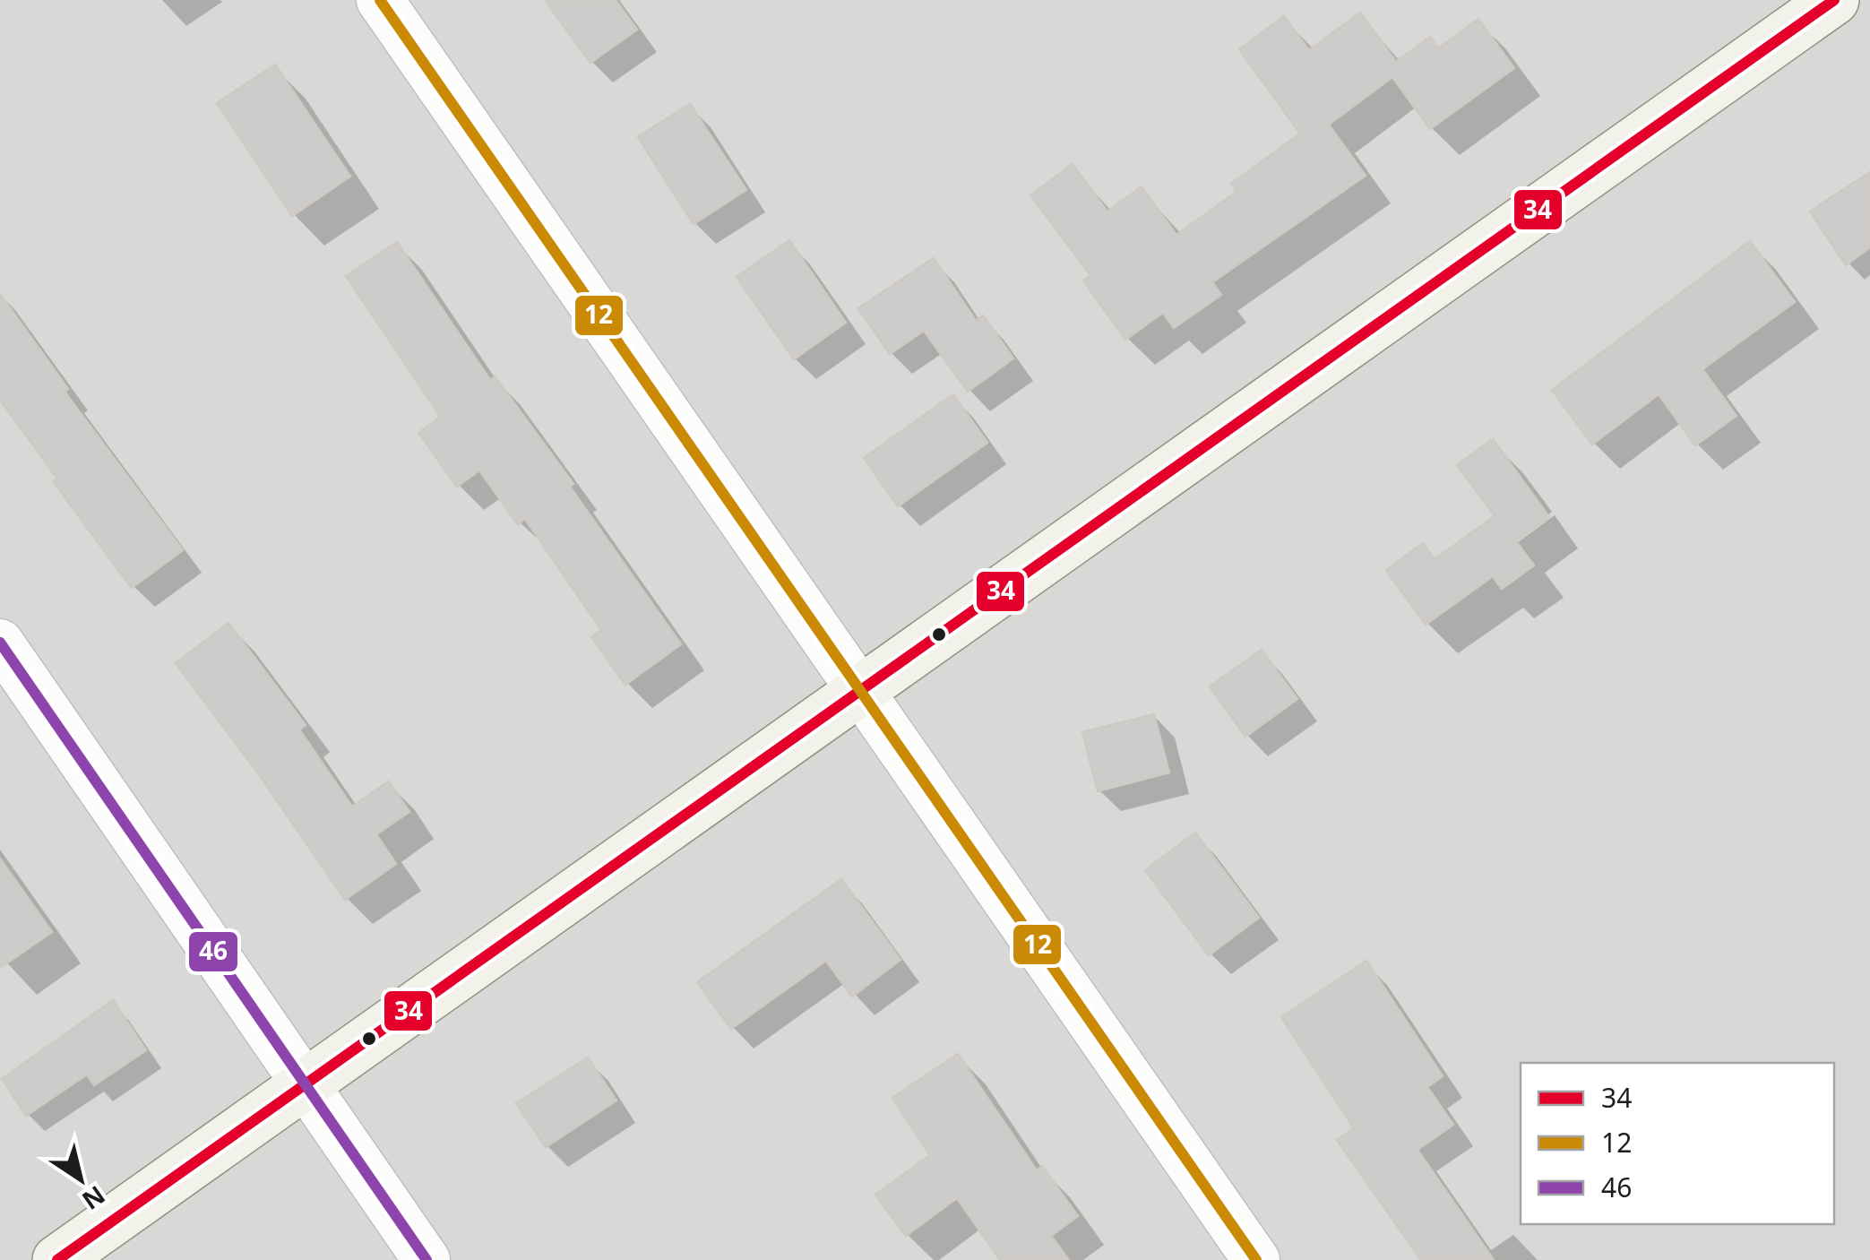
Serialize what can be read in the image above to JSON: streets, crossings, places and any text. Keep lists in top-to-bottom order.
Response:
{
  "lines": ["transit line 34", "transit line 12", "transit line 46"],
  "legend": ["34", "12", "46"],
  "north": "bottom right"
}
